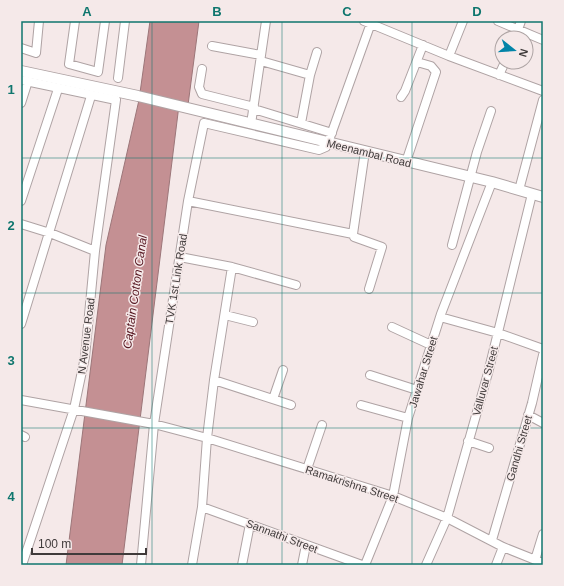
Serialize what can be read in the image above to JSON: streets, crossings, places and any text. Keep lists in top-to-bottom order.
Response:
{
  "streets": {
    "main road": ["Meenambal Road"],
    "street": [
      "TVK 1st Link Road",
      "N Avenue Road",
      "Jawahar Street",
      "Valluvar Street",
      "Gandhi Street",
      "Ramakrishna Street",
      "Sannathi Street"
    ]
  },
  "crossings": [
    ["Meenambal Road", "TVK 1st Link Road"],
    ["Meenambal Road", "Jawahar Street"],
    ["Meenambal Road", "Valluvar Street"],
    ["TVK 1st Link Road", "Ramakrishna Street"],
    ["N Avenue Road", "Ramakrishna Street"],
    ["Jawahar Street", "Ramakrishna Street"],
    ["Valluvar Street", "Ramakrishna Street"],
    ["Gandhi Street", "Ramakrishna Street"]
  ],
  "water": ["Captain Cotton Canal"],
  "scale_bar": "100 m",
  "north": "right",
  "grid": {
    "columns": [
      "A",
      "B",
      "C",
      "D"
    ],
    "rows": [
      "1",
      "2",
      "3",
      "4"
    ]
  }
}
